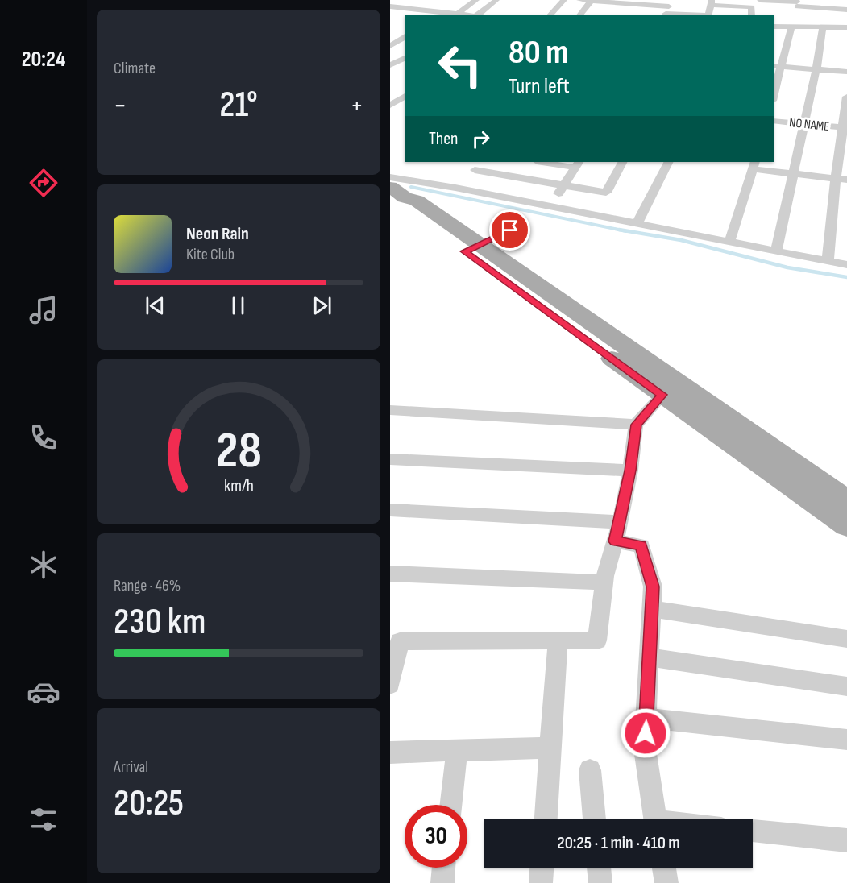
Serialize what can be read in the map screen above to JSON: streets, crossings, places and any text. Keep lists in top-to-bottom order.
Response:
{
  "streets": {
    "street": ["NO NAME"]
  },
  "page": {
    "tabs": "20:24",
    "tile": [
      "Climate",
      ["Range · 46%", "230 km"],
      ["Arrival", "20:25"]
    ],
    "turn": ["80 m", "Turn left"],
    "heat": ["−", "21°", "+"],
    "then": "Then",
    "song": ["Neon Rain", "Kite Club"],
    "limit": "30",
    "trip": "20:25 · 1 min · 410 m",
    "gauge": ["28", "km/h"]
  }
}
